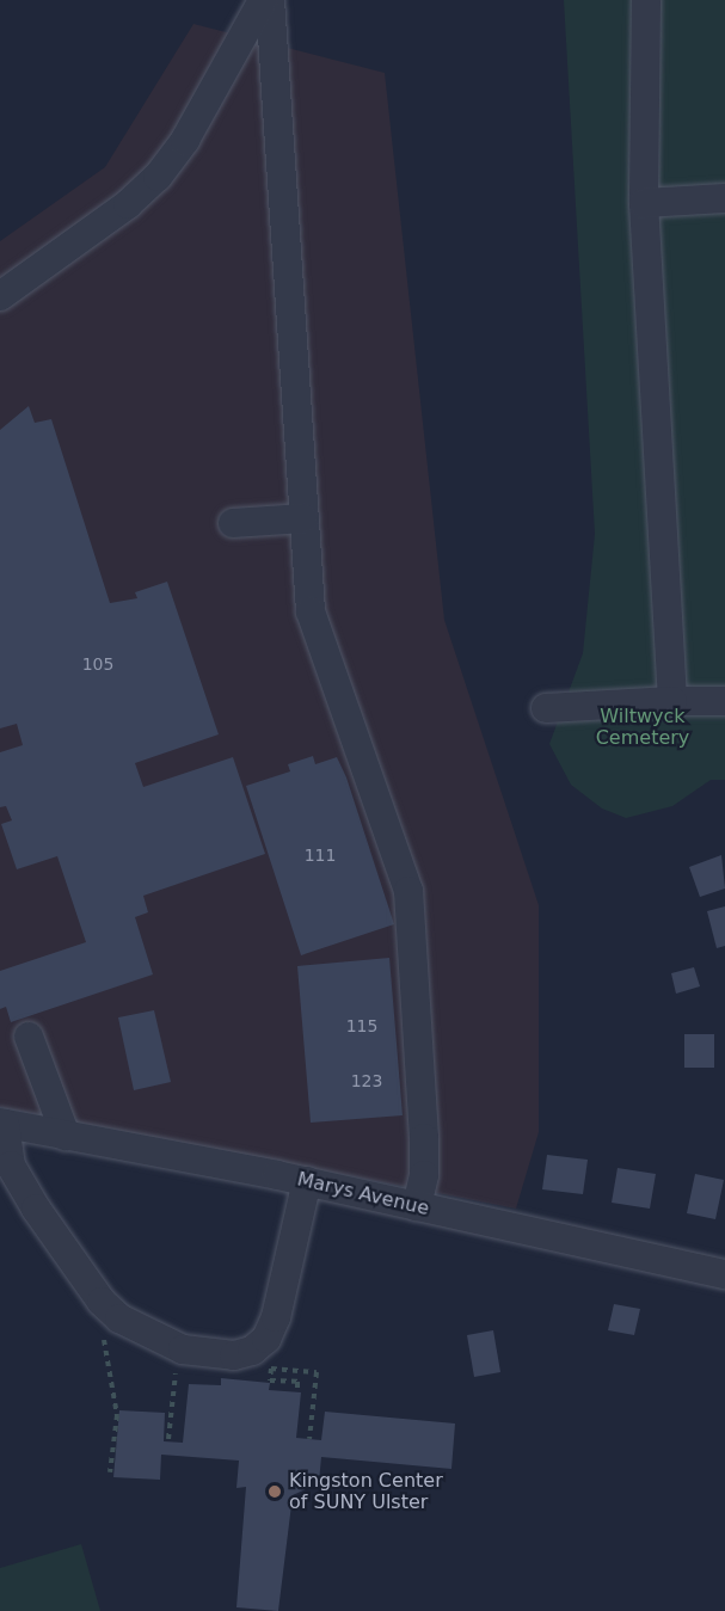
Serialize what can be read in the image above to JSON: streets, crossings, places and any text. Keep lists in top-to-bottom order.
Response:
{
  "streets": {
    "street": ["Marys Avenue"]
  },
  "parks": ["Wiltwyck Cemetery"],
  "places": ["Kingston Center of SUNY Ulster"],
  "house_numbers": [
    "105",
    "111",
    "115",
    "123"
  ]
}
